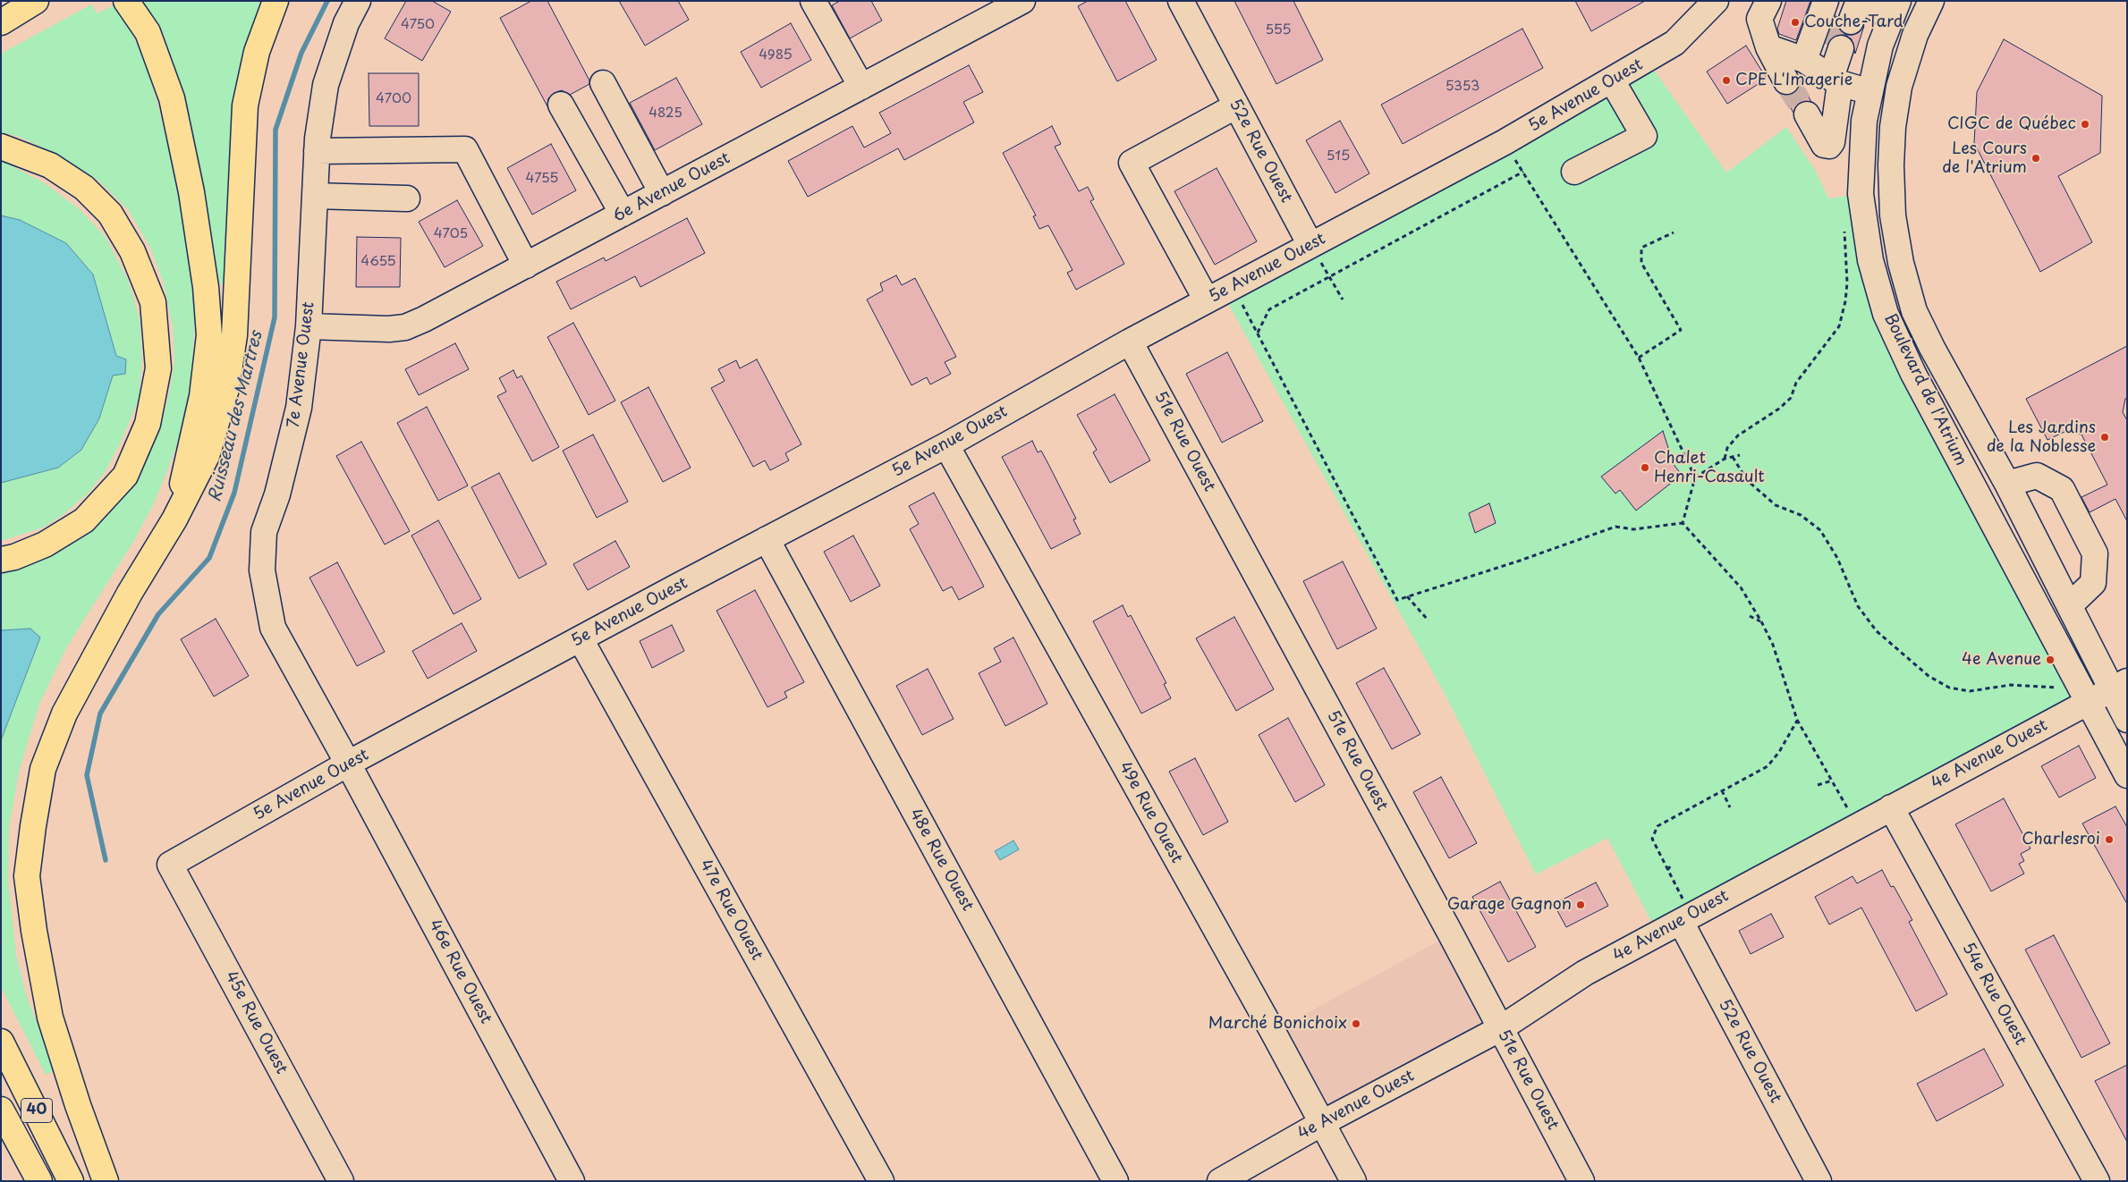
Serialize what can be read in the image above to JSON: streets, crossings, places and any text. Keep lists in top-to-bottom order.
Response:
{
  "streets": {
    "highway": ["40"],
    "street": [
      "5e Avenue Ouest",
      "52e Rue Ouest",
      "6e Avenue Ouest",
      "7e Avenue Ouest",
      "Boulevard de l'Atrium",
      "51e Rue Ouest",
      "4e Avenue Ouest",
      "49e Rue Ouest",
      "48e Rue Ouest",
      "47e Rue Ouest",
      "46e Rue Ouest",
      "54e Rue Ouest",
      "45e Rue Ouest"
    ]
  },
  "crossings": [
    ["5e Avenue Ouest", "52e Rue Ouest"],
    ["5e Avenue Ouest", "7e Avenue Ouest"],
    ["5e Avenue Ouest", "51e Rue Ouest"],
    ["5e Avenue Ouest", "49e Rue Ouest"],
    ["5e Avenue Ouest", "48e Rue Ouest"],
    ["5e Avenue Ouest", "47e Rue Ouest"],
    ["5e Avenue Ouest", "46e Rue Ouest"],
    ["5e Avenue Ouest", "45e Rue Ouest"],
    ["52e Rue Ouest", "4e Avenue Ouest"],
    ["6e Avenue Ouest", "7e Avenue Ouest"],
    ["7e Avenue Ouest", "46e Rue Ouest"],
    ["Boulevard de l'Atrium", "4e Avenue Ouest"],
    ["51e Rue Ouest", "4e Avenue Ouest"],
    ["4e Avenue Ouest", "49e Rue Ouest"],
    ["4e Avenue Ouest", "54e Rue Ouest"]
  ],
  "water": ["Ruisseau des Martres"],
  "places": [
    "Couche-Tard",
    "CPE L'Imagerie",
    "CIGC de Québec",
    "Les Cours de l'Atrium",
    "Les Jardins de la Noblesse",
    "Chalet Henri-Casault",
    "4e Avenue",
    "Charlesroi",
    "Garage Gagnon",
    "Marché Bonichoix"
  ],
  "house_numbers": [
    "4750",
    "555",
    "4985",
    "5353",
    "4700",
    "4825",
    "515",
    "4755",
    "4705",
    "4655"
  ]
}
